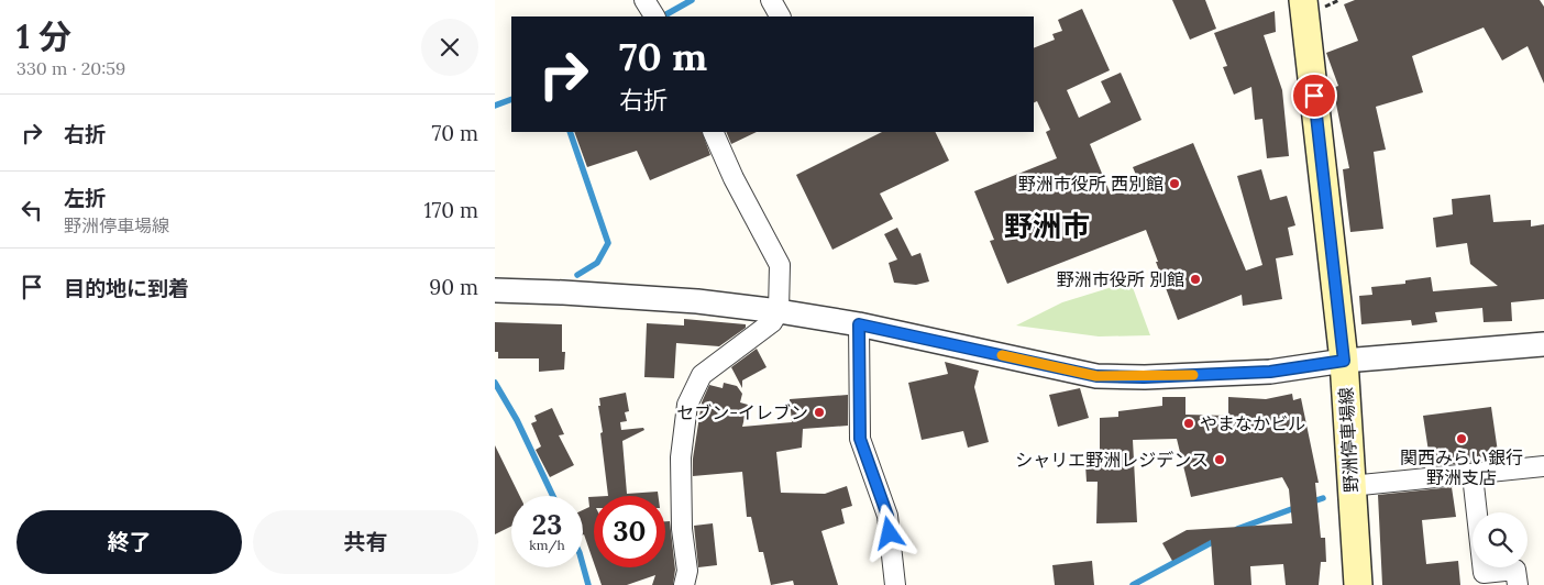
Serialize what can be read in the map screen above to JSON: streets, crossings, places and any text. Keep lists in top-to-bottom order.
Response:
{
  "streets": {
    "main road": ["野洲停車場線"]
  },
  "districts": ["野洲市"],
  "places": [
    "野洲市役所 西別館",
    "野洲市役所 別館",
    "セブン-イレブン",
    "やまなかビル",
    "関西みらい銀行 野洲支店",
    "シャリエ野洲レジデンス"
  ],
  "page": {
    "heading": ["1 分", "330 m · 20:59"],
    "turn": ["70 m", "右折"],
    "list": [
      {
        "name": "右折",
        "value": "70 m"
      },
      {
        "name": "左折",
        "note": "野洲停車場線",
        "value": "170 m"
      },
      {
        "name": "目的地に到着",
        "value": "90 m"
      }
    ],
    "speed": "23 km/h",
    "limit": "30",
    "buttons": ["終了", "共有"]
  }
}
